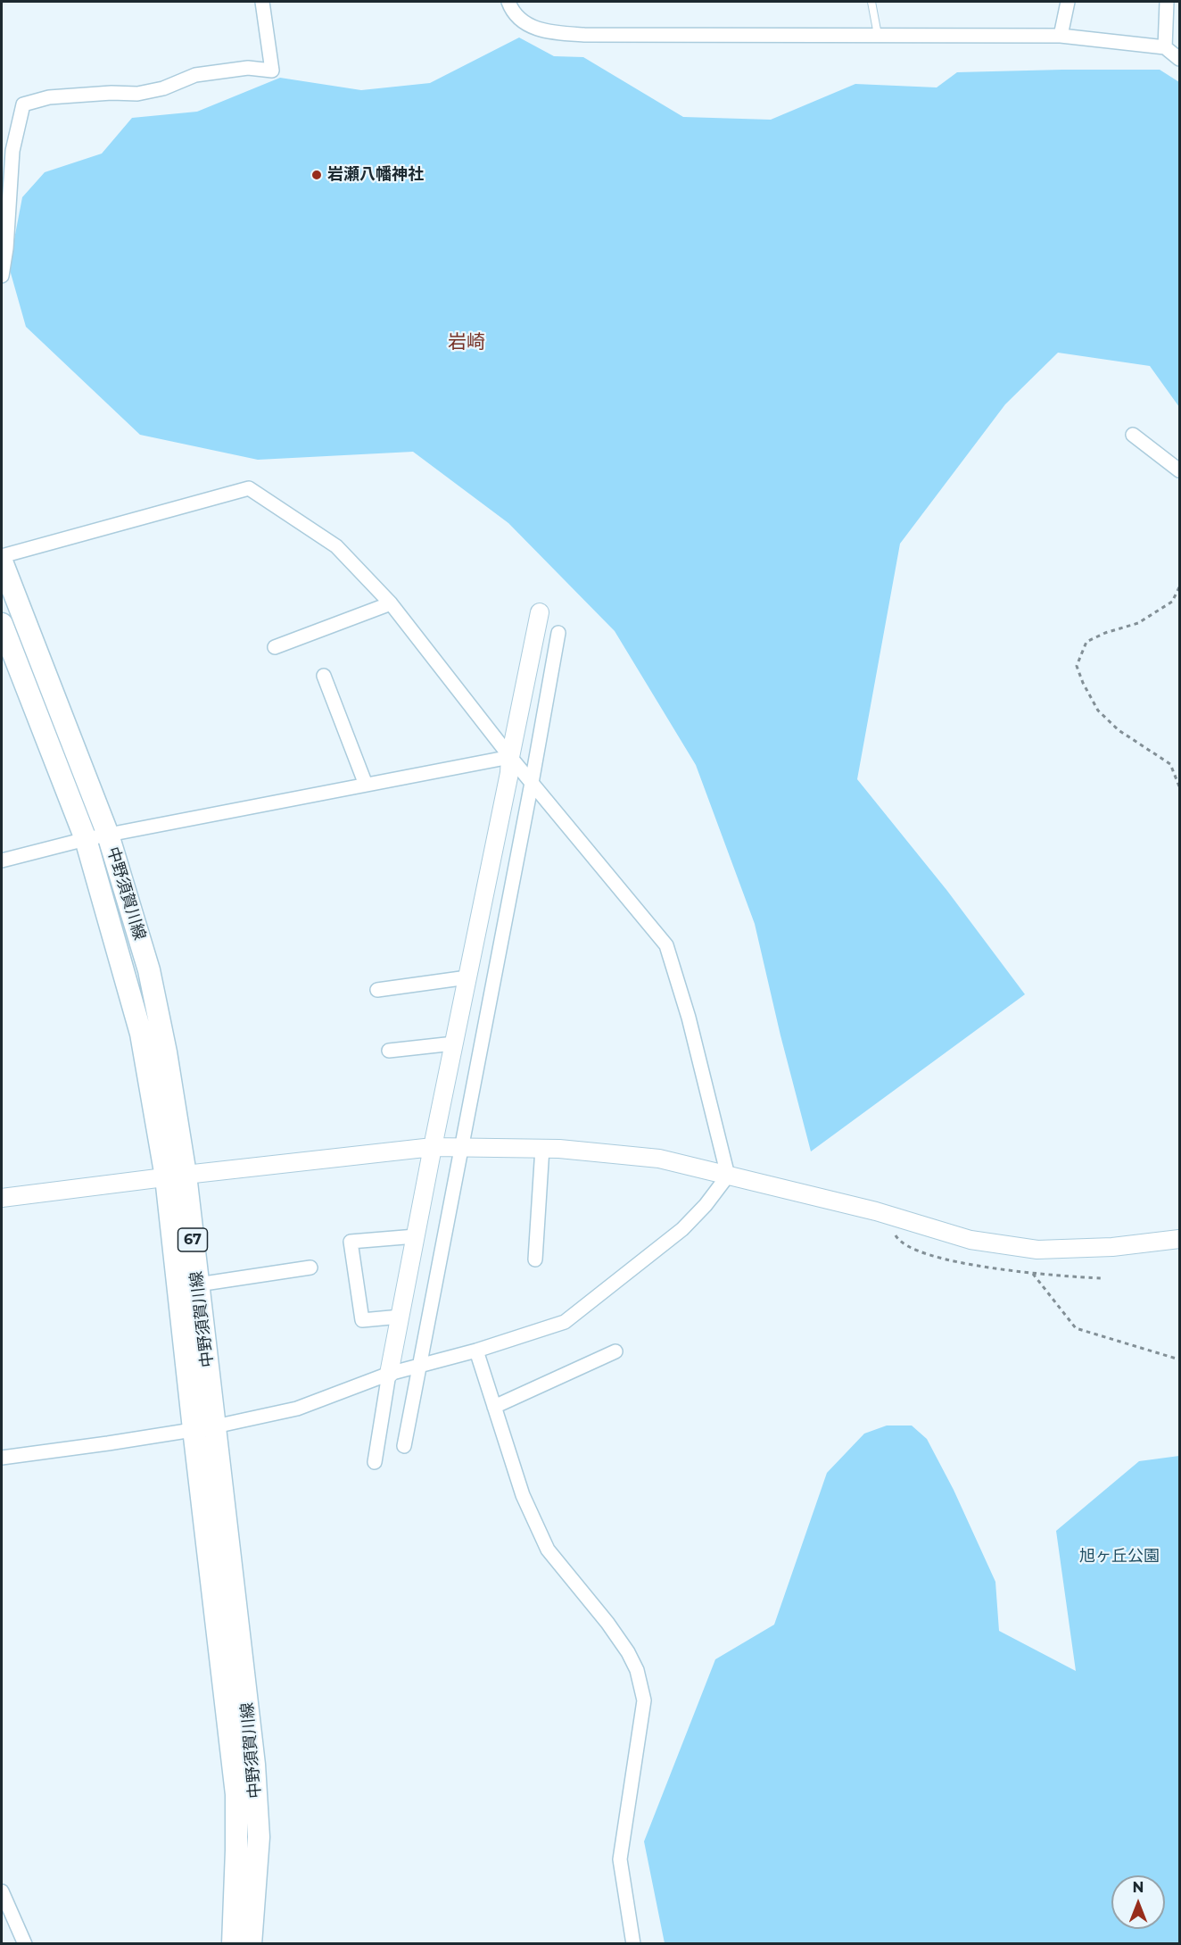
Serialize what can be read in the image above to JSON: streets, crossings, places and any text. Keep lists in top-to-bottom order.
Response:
{
  "streets": {
    "main road": ["中野須賀川線", "67"]
  },
  "districts": ["岩崎"],
  "parks": ["旭ヶ丘公園"],
  "places": ["岩瀬八幡神社"],
  "north": "top"
}
